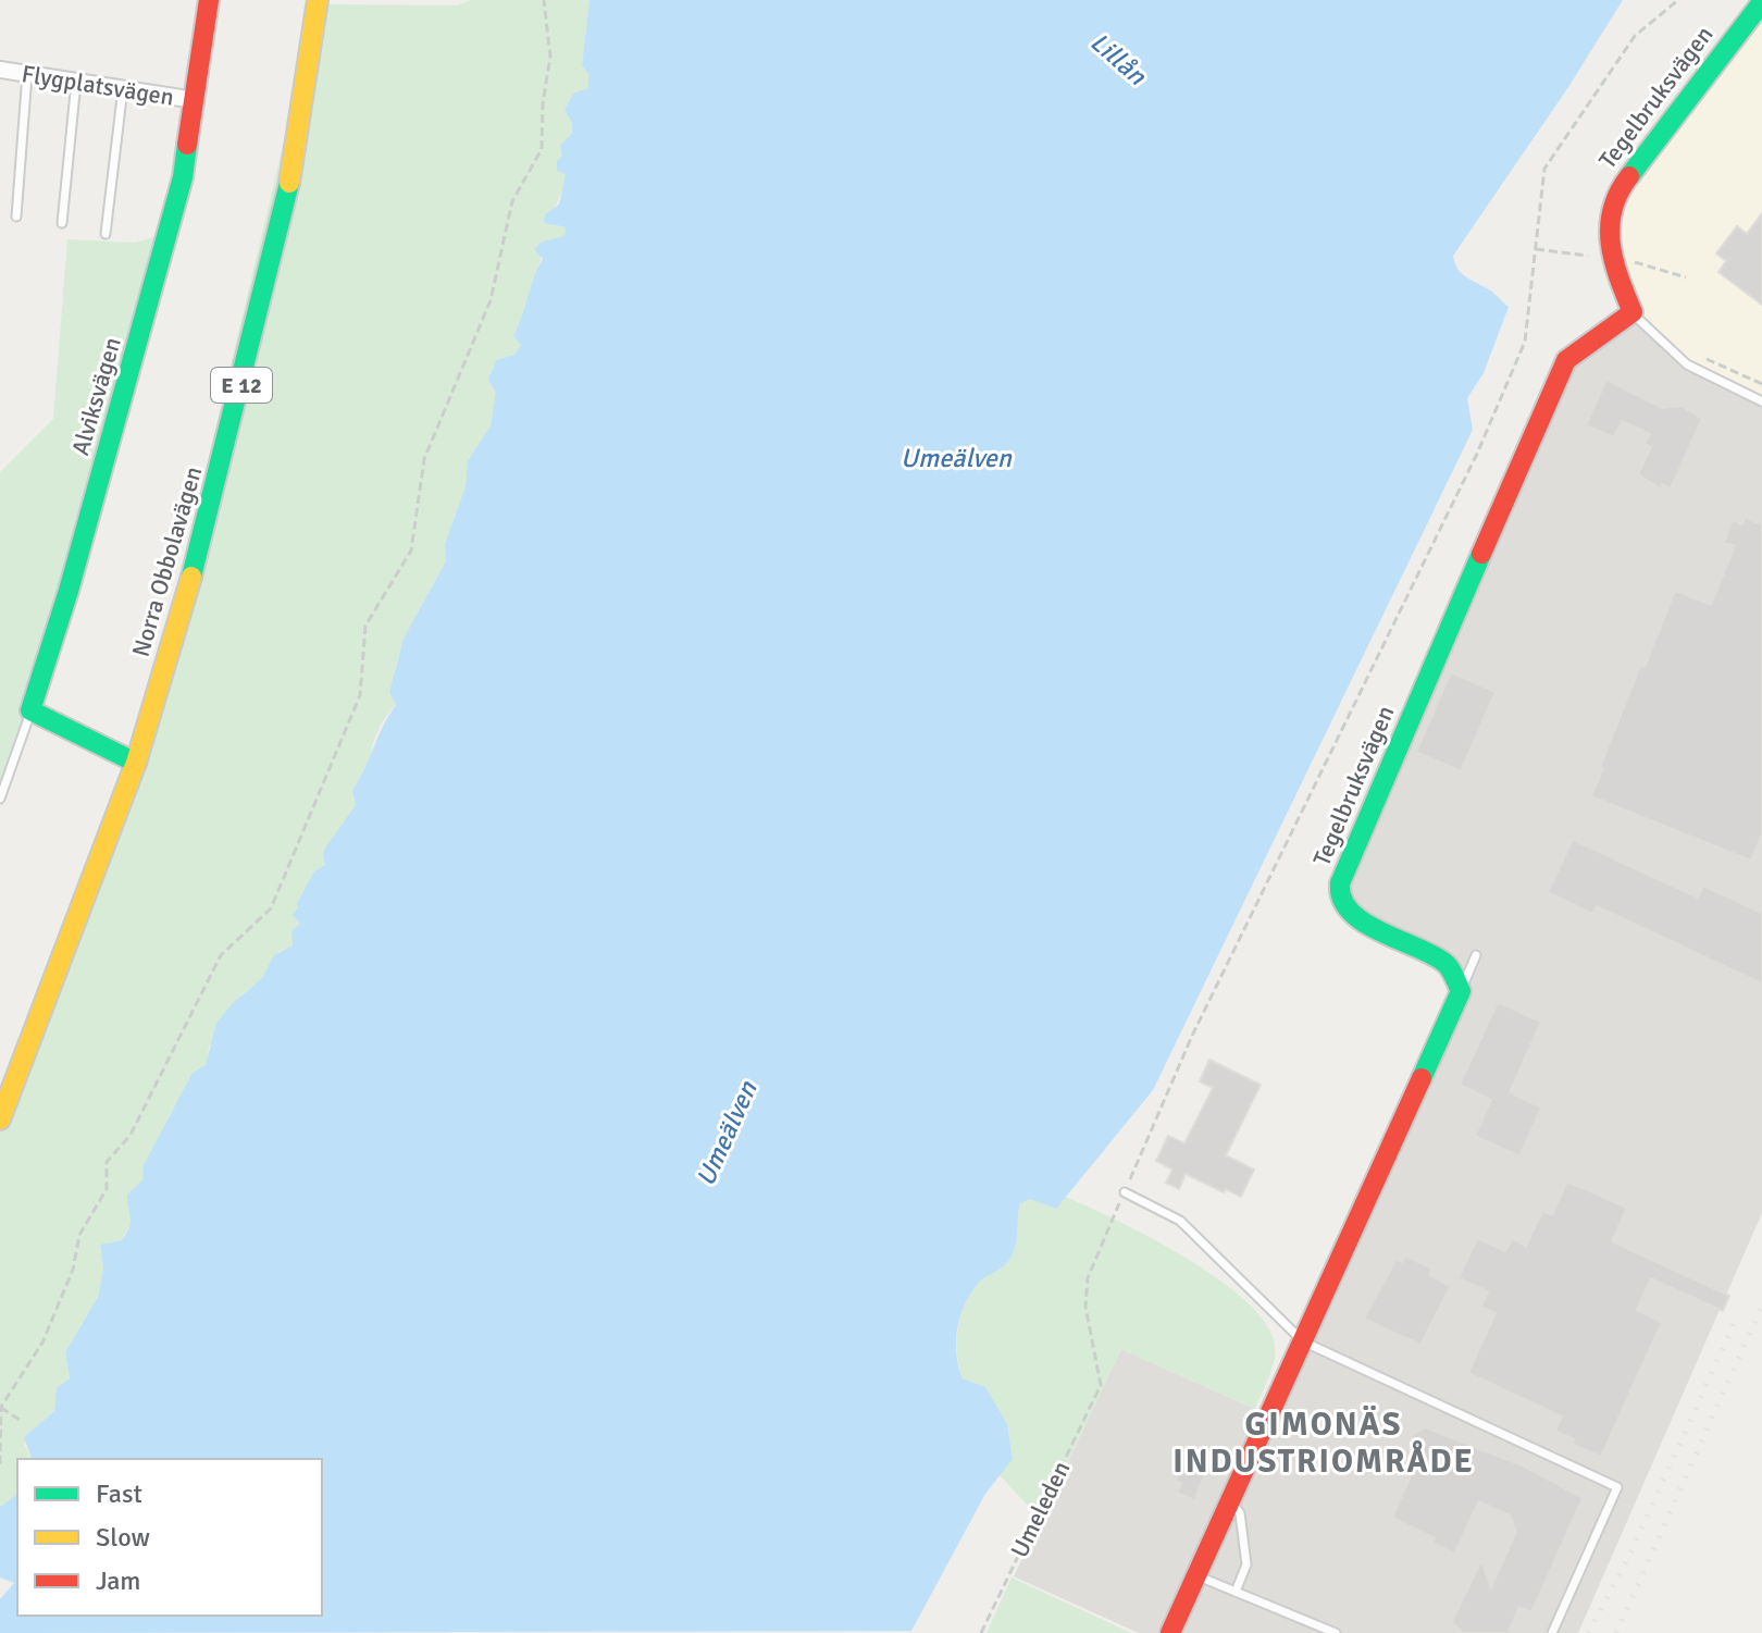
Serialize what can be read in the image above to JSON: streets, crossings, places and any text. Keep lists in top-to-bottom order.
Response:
{
  "streets": {
    "main road": [
      "Tegelbruksvägen",
      "E 12",
      "Alviksvägen",
      "Norra Obbolavägen"
    ],
    "street": ["Flygplatsvägen"],
    "path": ["Umeleden"]
  },
  "crossings": [
    ["Flygplatsvägen", "Alviksvägen"]
  ],
  "districts": ["GIMONÄS INDUSTRIOMRÅDE"],
  "water": ["Lillån", "Umeälven"],
  "legend": ["Fast", "Slow", "Jam"]
}
